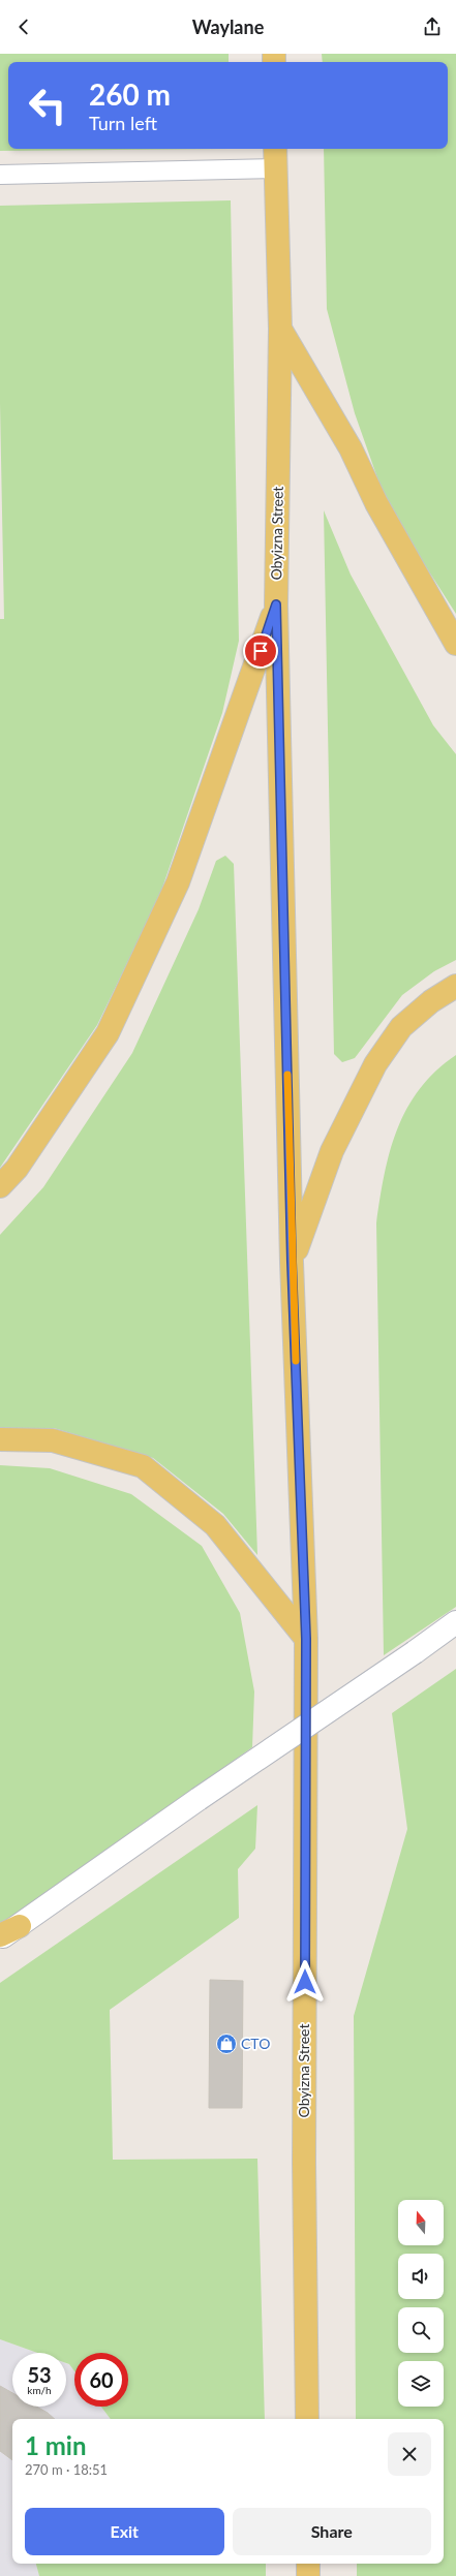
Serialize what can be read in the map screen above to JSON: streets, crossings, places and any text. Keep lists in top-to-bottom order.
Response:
{
  "streets": {
    "main road": ["Obyizna Street"]
  },
  "places": {
    "shop": ["СТО"]
  },
  "north": "top",
  "page": {
    "header": "Waylane",
    "turn": ["260 m", "Turn left"],
    "speed": "53 km/h",
    "limit": "60",
    "heading": ["1 min", "270 m · 18:51"],
    "buttons": ["Exit", "Share"]
  }
}
